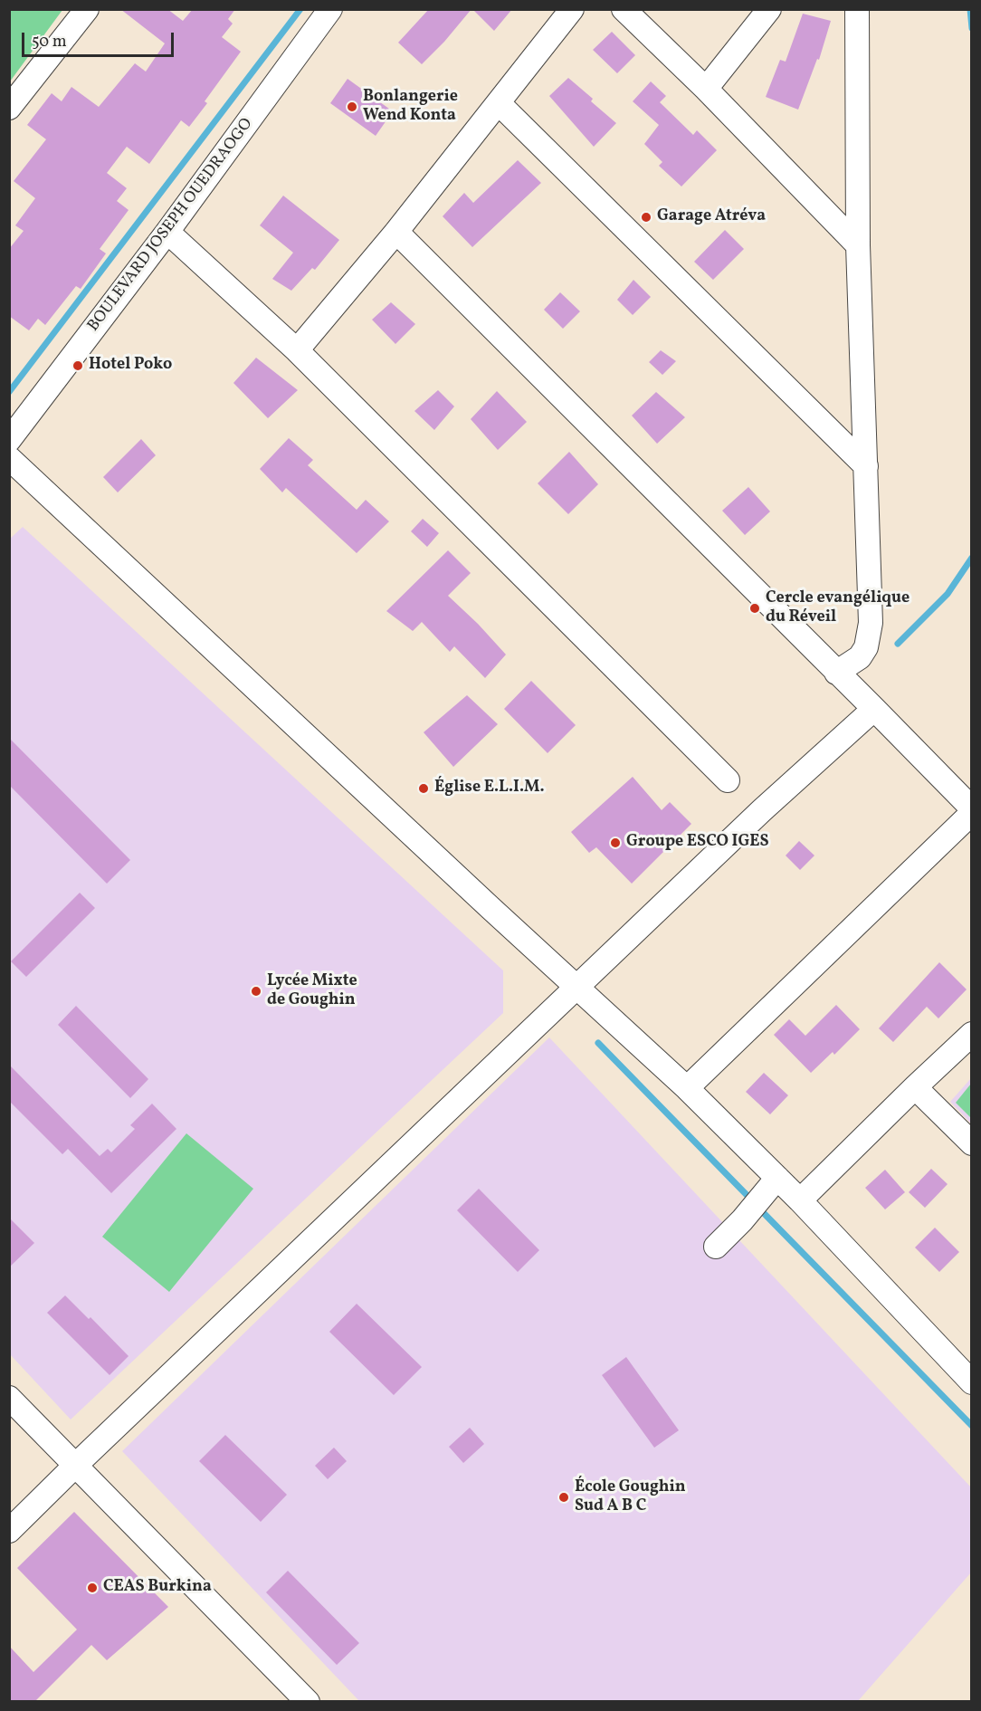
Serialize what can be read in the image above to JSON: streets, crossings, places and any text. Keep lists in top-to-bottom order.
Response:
{
  "streets": {
    "street": ["BOULEVARD JOSEPH OUEDRAOGO"]
  },
  "places": [
    "Bonlangerie Wend Konta",
    "Garage Atréva",
    "Hotel Poko",
    "Cercle evangélique du Réveil",
    "Église E.L.I.M.",
    "Groupe ESCO IGES",
    "Lycée Mixte de Goughin",
    "École Goughin Sud A B C",
    "CEAS Burkina"
  ],
  "scale_bar": "50 m"
}
